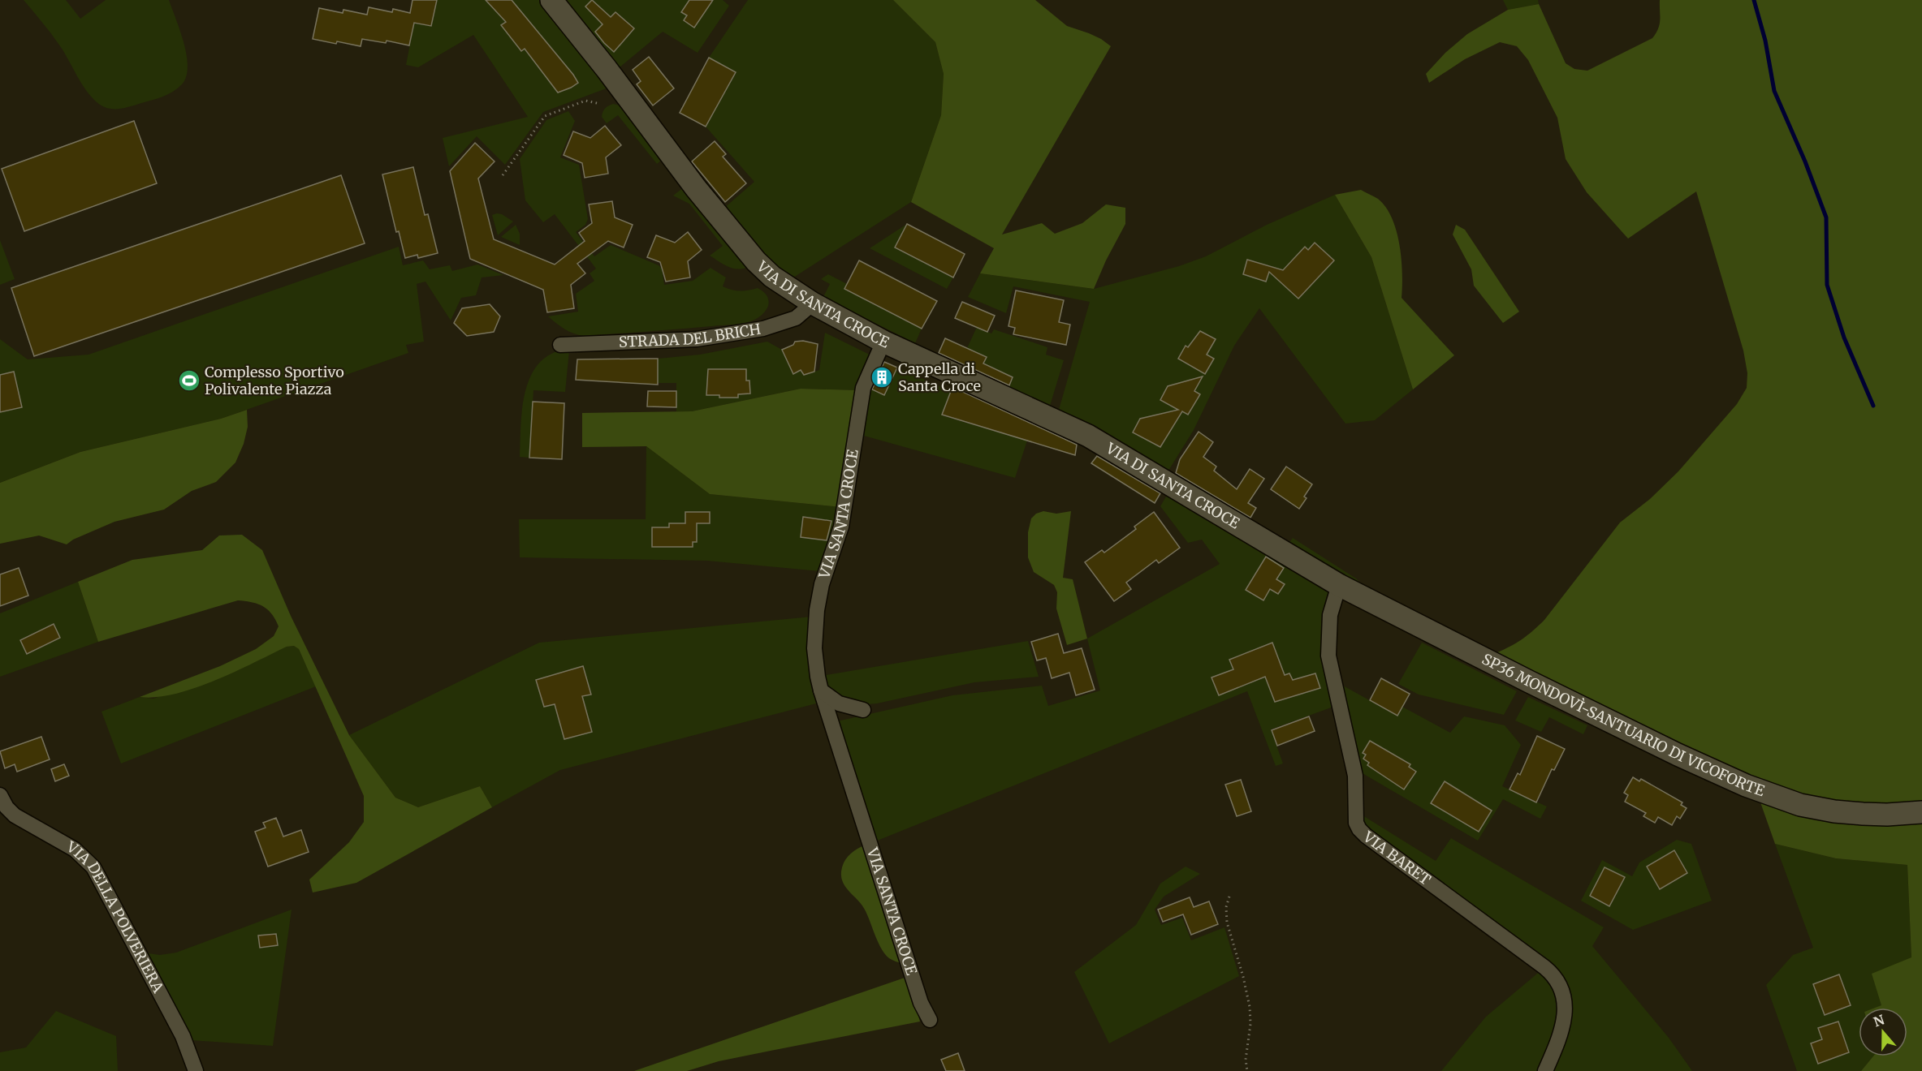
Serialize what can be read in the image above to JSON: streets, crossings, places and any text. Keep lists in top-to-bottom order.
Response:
{
  "streets": {
    "main road": ["VIA DI SANTA CROCE", "SP36 MONDOVÌ-SANTUARIO DI VICOFORTE"],
    "street": [
      "STRADA DEL BRICH",
      "VIA SANTA CROCE",
      "VIA BARET",
      "VIA DELLA POLVERIERA"
    ]
  },
  "crossings": [
    ["VIA DI SANTA CROCE", "STRADA DEL BRICH"],
    ["VIA DI SANTA CROCE", "VIA SANTA CROCE"],
    ["VIA DI SANTA CROCE", "SP36 MONDOVÌ-SANTUARIO DI VICOFORTE"],
    ["VIA DI SANTA CROCE", "VIA BARET"],
    ["SP36 MONDOVÌ-SANTUARIO DI VICOFORTE", "VIA BARET"]
  ],
  "places": {
    "building": ["Cappella di Santa Croce"],
    "sports": ["Complesso Sportivo Polivalente Piazza"]
  },
  "north": "top"
}
